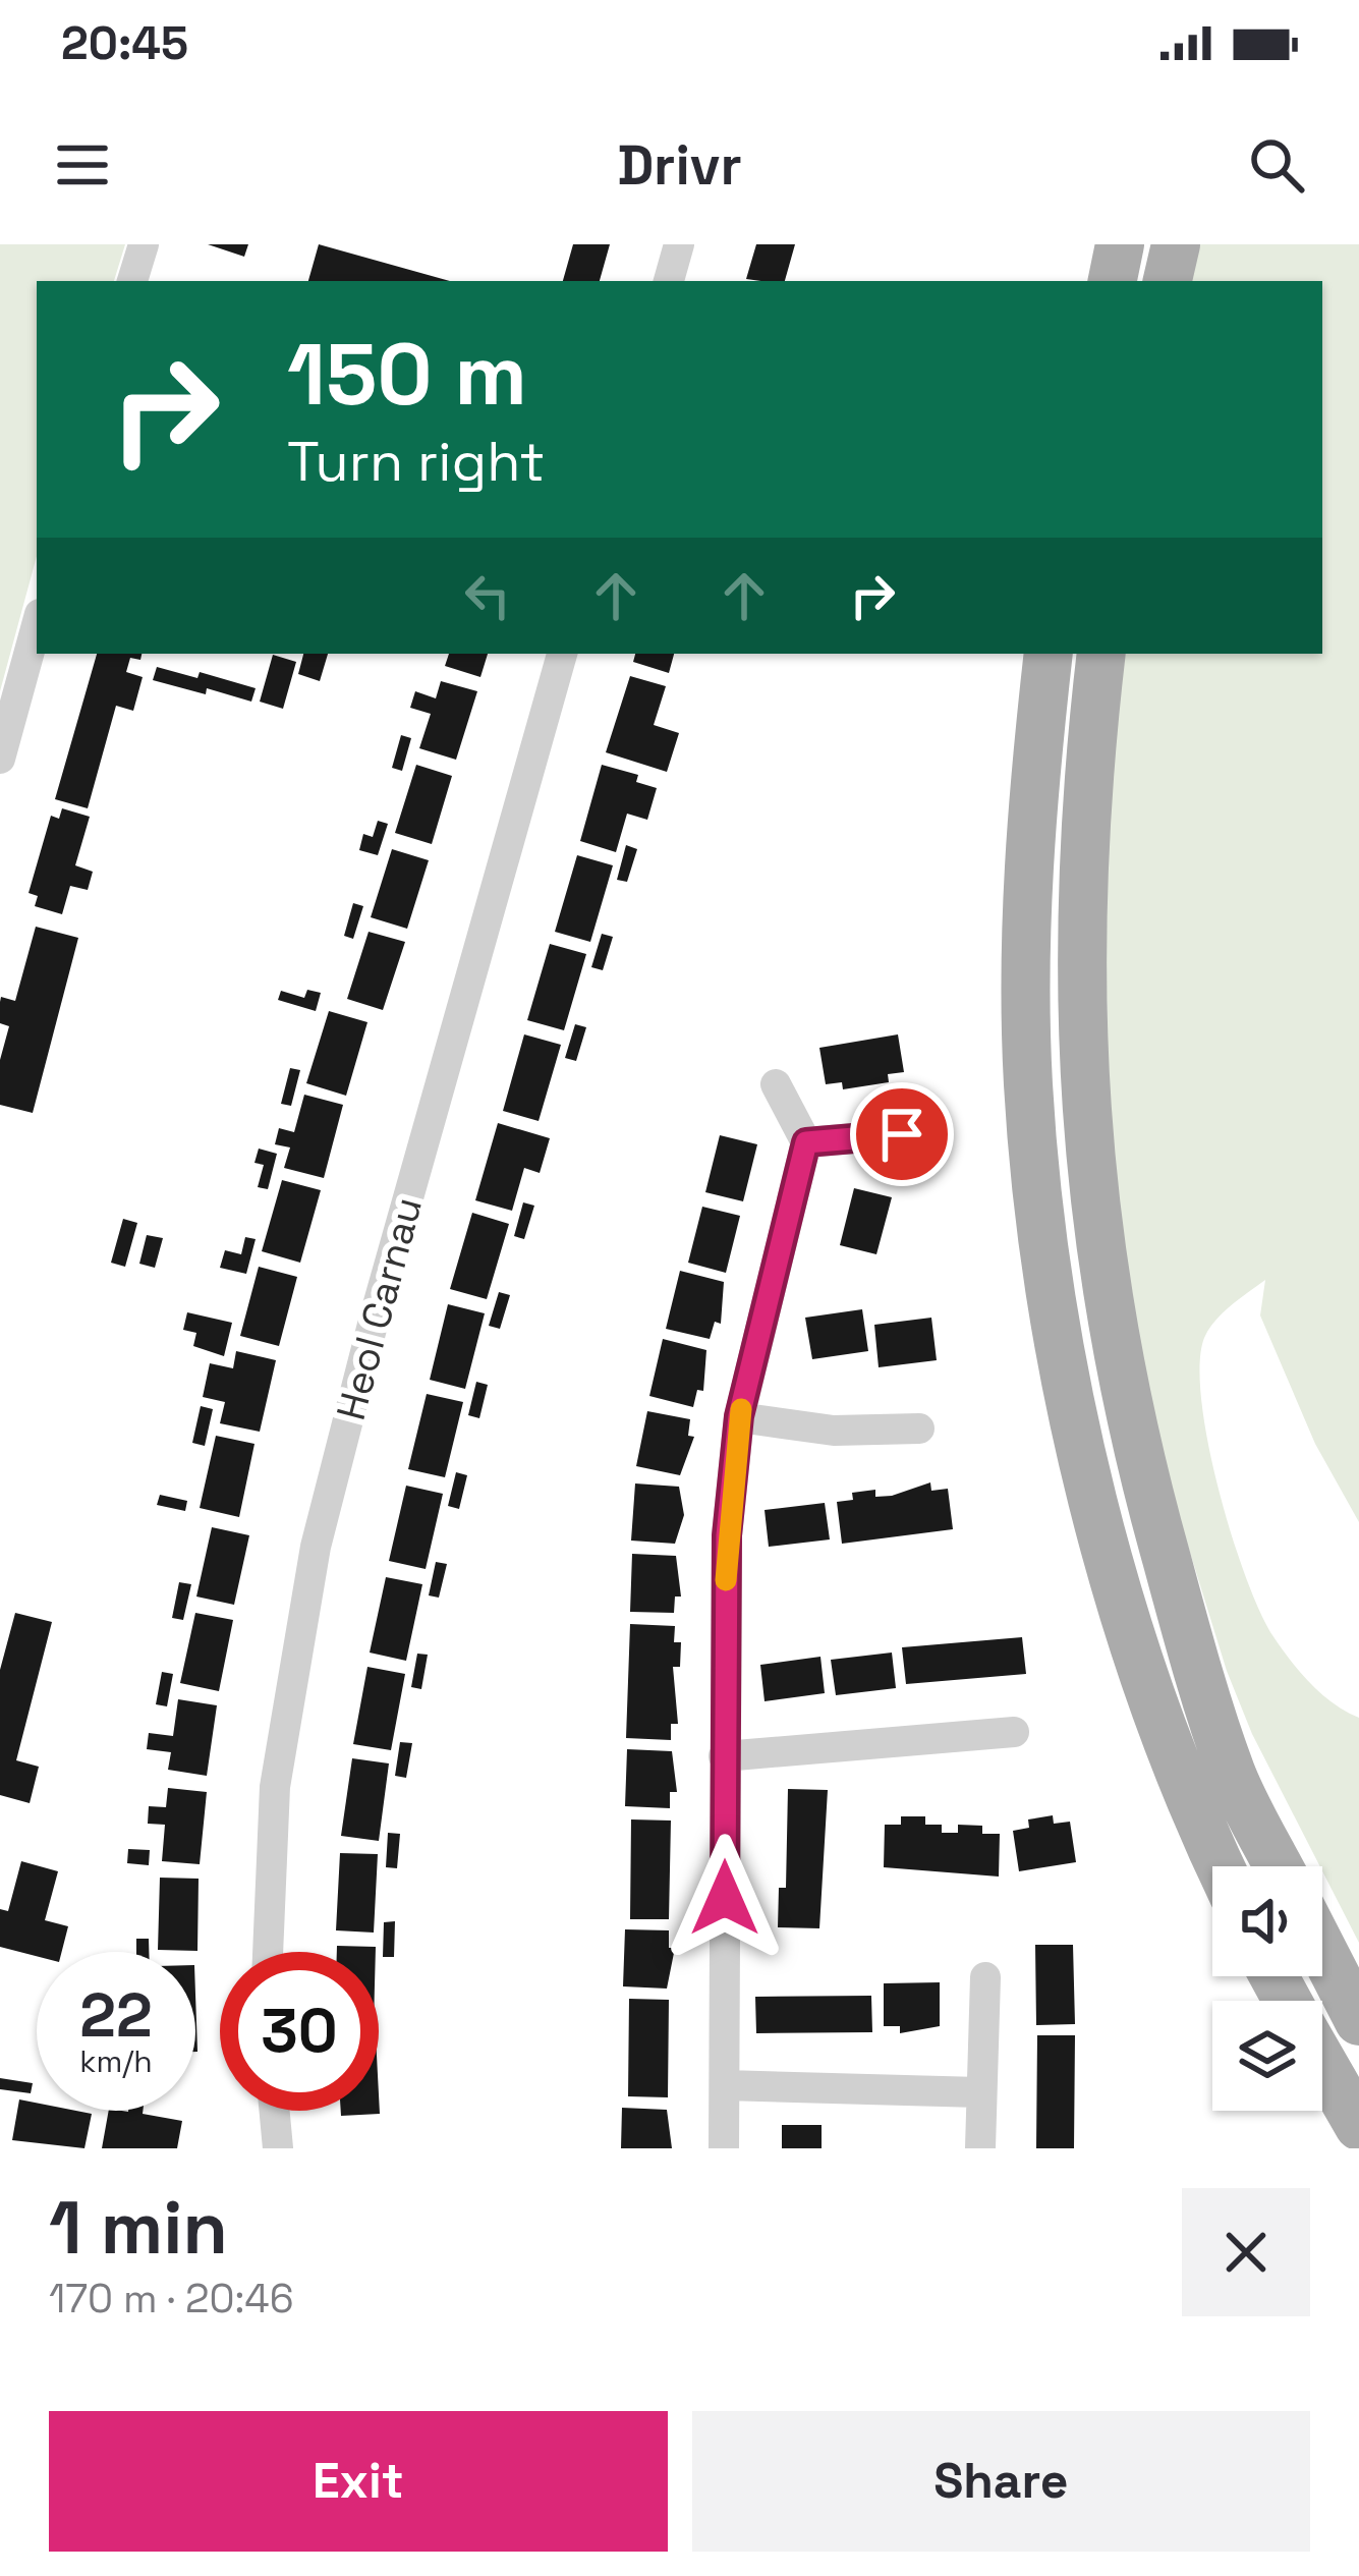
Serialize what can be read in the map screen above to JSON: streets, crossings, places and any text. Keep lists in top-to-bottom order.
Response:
{
  "streets": {
    "street": ["Heol Carnau"]
  },
  "page": {
    "status": "20:45",
    "header": "Drivr",
    "turn": ["150 m", "Turn right"],
    "speed": "22 km/h",
    "limit": "30",
    "heading": ["1 min", "170 m · 20:46"],
    "buttons": ["Exit", "Share"]
  }
}
